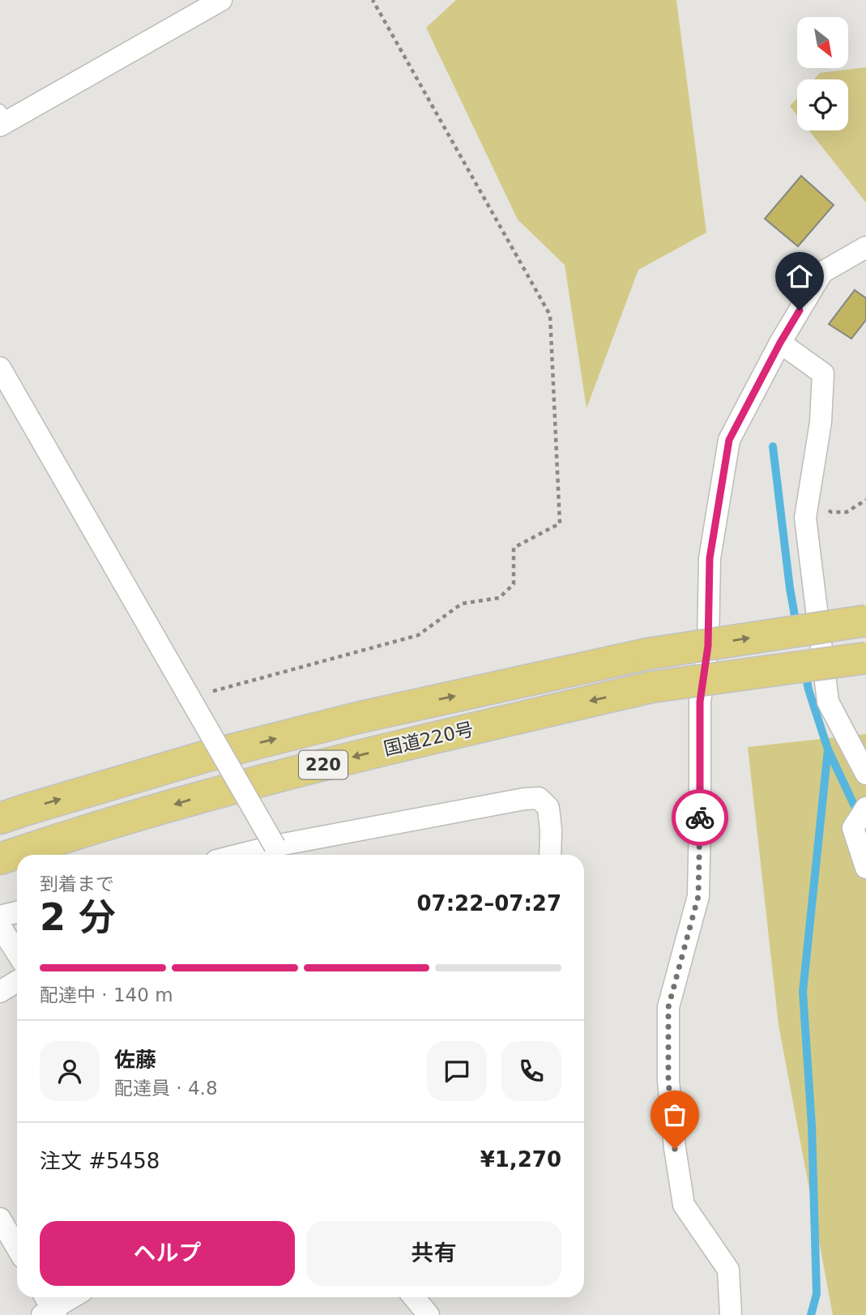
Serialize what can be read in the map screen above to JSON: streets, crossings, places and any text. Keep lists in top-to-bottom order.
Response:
{
  "streets": {
    "highway": ["国道220号", "220"]
  },
  "north": "bottom right",
  "page": {
    "heading": ["2 分", "到着まで", "07:22–07:27"],
    "panel": [
      "佐藤",
      "配達員 · 4.8",
      "注文 #5458",
      "¥1,270"
    ],
    "bar": "配達中 · 140 m",
    "buttons": ["ヘルプ", "共有"]
  }
}
